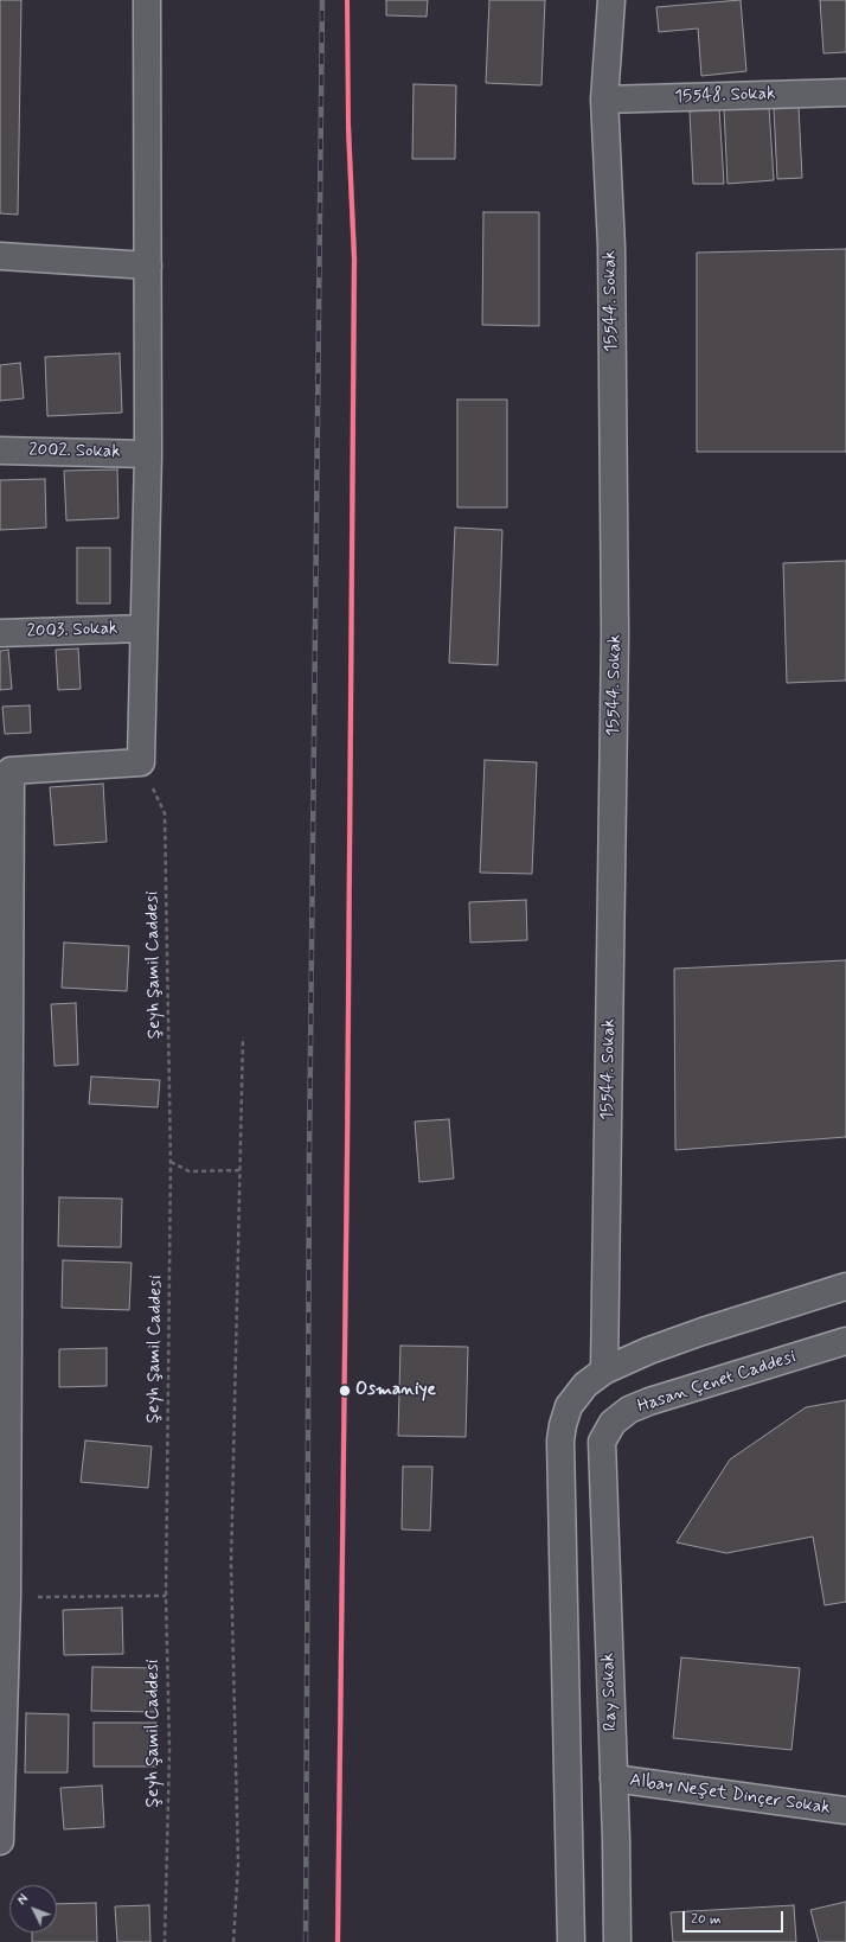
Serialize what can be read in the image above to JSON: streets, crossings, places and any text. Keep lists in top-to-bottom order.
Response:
{
  "streets": {
    "street": [
      "15548. Sokak",
      "15544. Sokak",
      "2002. Sokak",
      "2003. Sokak",
      "Hasan Çenet Caddesi",
      "Ray Sokak",
      "Albay Neşet Dinçer Sokak"
    ],
    "path": ["Şeyh Şamil Caddesi"]
  },
  "crossings": [
    ["15548. Sokak", "15544. Sokak"],
    ["Hasan Çenet Caddesi", "Ray Sokak"],
    ["Ray Sokak", "Albay Neşet Dinçer Sokak"]
  ],
  "places": ["Osmaniye"],
  "scale_bar": "20 m",
  "north": "top left"
}
